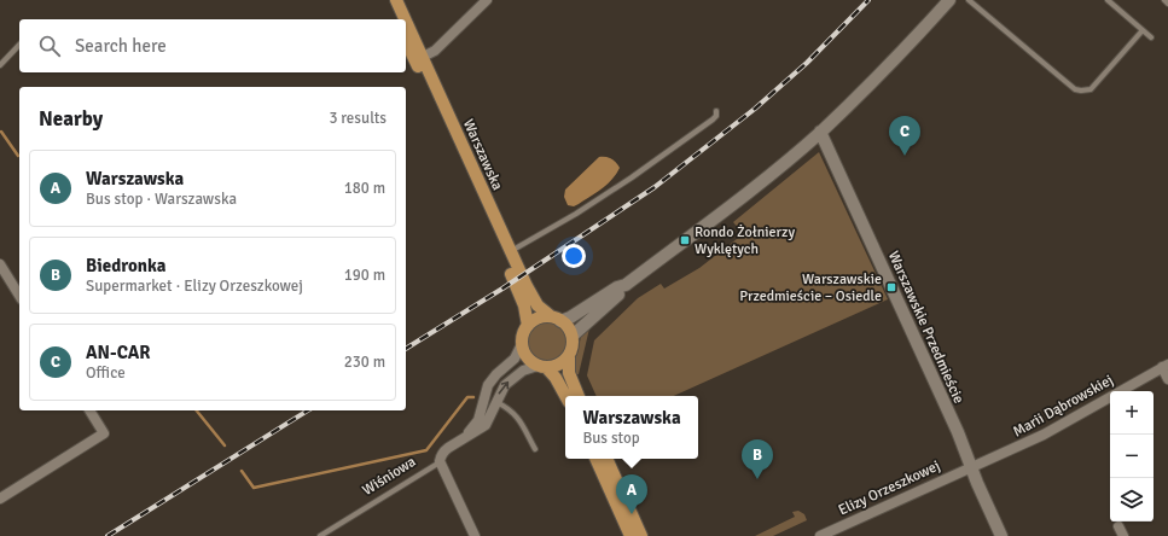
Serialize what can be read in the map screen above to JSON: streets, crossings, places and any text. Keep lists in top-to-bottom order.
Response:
{
  "streets": {
    "main road": ["Warszawska"],
    "street": [
      "Warszawskie Przedmieście",
      "Marii Dąbrowskiej",
      "Wiśniowa",
      "Elizy Orzeszkowej"
    ]
  },
  "crossings": [
    ["Warszawska", "Wiśniowa"],
    ["Warszawskie Przedmieście", "Marii Dąbrowskiej"],
    ["Warszawskie Przedmieście", "Elizy Orzeszkowej"],
    ["Marii Dąbrowskiej", "Elizy Orzeszkowej"]
  ],
  "places": {
    "transit": ["Rondo Żołnierzy Wyklętych", "Warszawskie Przedmieście – Osiedle"]
  },
  "page": {
    "search": "Search here",
    "heading": ["Nearby", "3 results"],
    "pins": ["C", "B", "A"],
    "list": [
      {
        "mark": "A",
        "name": "Warszawska",
        "note": "Bus stop · Warszawska",
        "value": "180 m"
      },
      {
        "mark": "B",
        "name": "Biedronka",
        "note": "Supermarket · Elizy Orzeszkowej",
        "value": "190 m"
      },
      {
        "mark": "C",
        "name": "AN-CAR",
        "note": "Office",
        "value": "230 m"
      }
    ],
    "map_buttons": ["+", "−"],
    "popup": ["Warszawska", "Bus stop"]
  }
}
